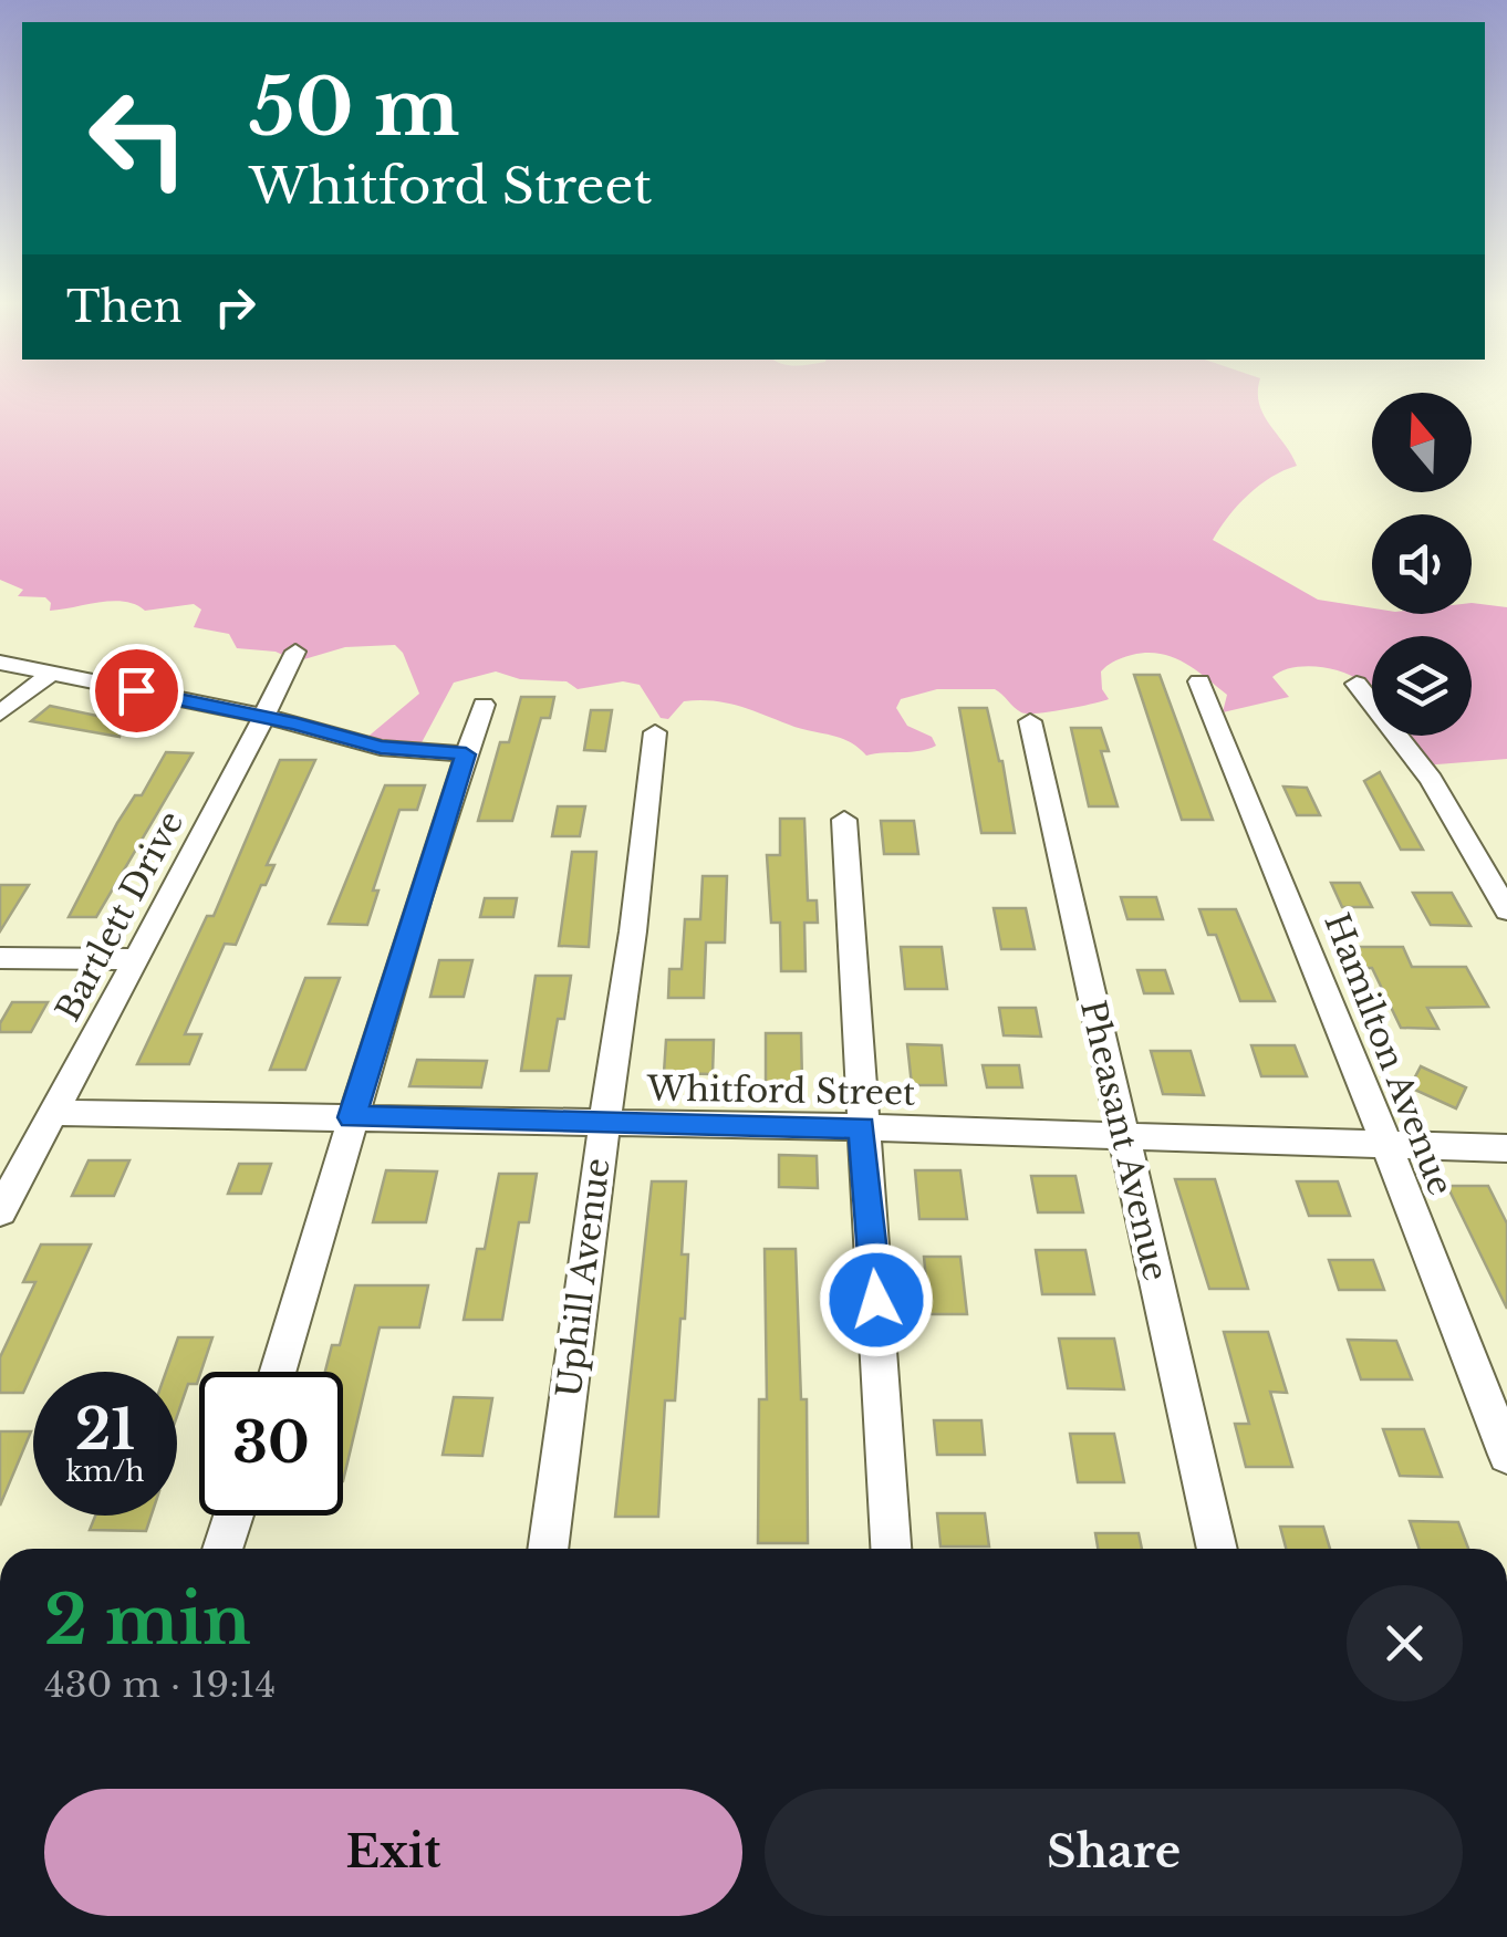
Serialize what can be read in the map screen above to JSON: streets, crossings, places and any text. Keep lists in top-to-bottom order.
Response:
{
  "streets": {
    "street": [
      "Bartlett Drive",
      "Hamilton Avenue",
      "Whitford Street",
      "Pheasant Avenue",
      "Uphill Avenue"
    ]
  },
  "crossings": [
    ["Bartlett Drive", "Whitford Street"],
    ["Hamilton Avenue", "Whitford Street"],
    ["Whitford Street", "Pheasant Avenue"],
    ["Whitford Street", "Uphill Avenue"]
  ],
  "north": "top",
  "page": {
    "turn": ["50 m", "Whitford Street"],
    "then": "Then",
    "speed": "21 km/h",
    "limit": "30",
    "heading": ["2 min", "430 m · 19:14"],
    "buttons": ["Exit", "Share"]
  }
}
